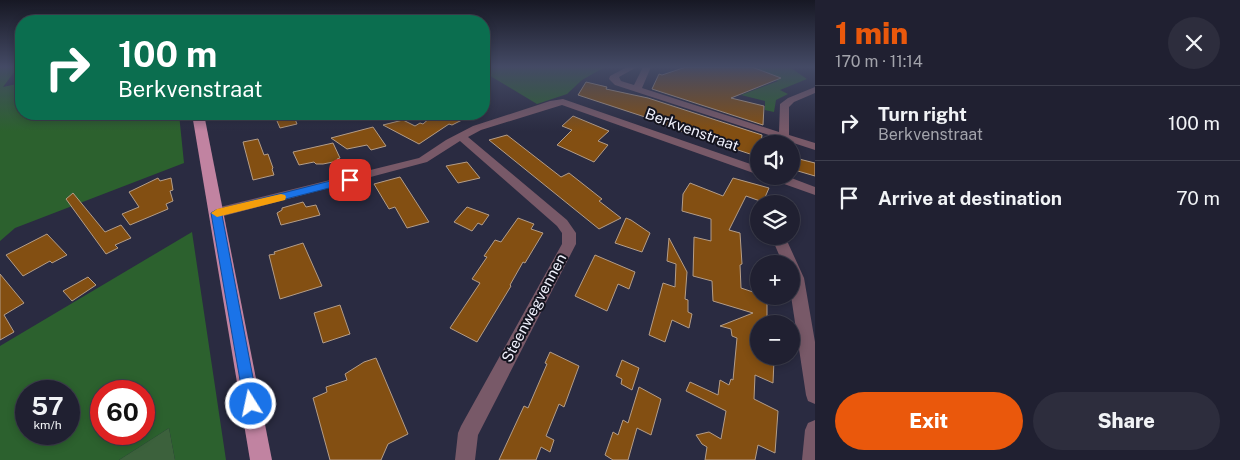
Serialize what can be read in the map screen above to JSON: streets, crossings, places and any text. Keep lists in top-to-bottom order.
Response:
{
  "streets": {
    "street": ["Berkvenstraat", "Steenwegvennen"]
  },
  "crossings": [
    ["Berkvenstraat", "Steenwegvennen"]
  ],
  "page": {
    "heading": ["1 min", "170 m · 11:14"],
    "turn": ["100 m", "Berkvenstraat"],
    "list": [
      {
        "name": "Turn right",
        "note": "Berkvenstraat",
        "value": "100 m"
      },
      {
        "name": "Arrive at destination",
        "value": "70 m"
      }
    ],
    "map_buttons": ["+", "−"],
    "speed": "57 km/h",
    "limit": "60",
    "buttons": ["Exit", "Share"]
  }
}
